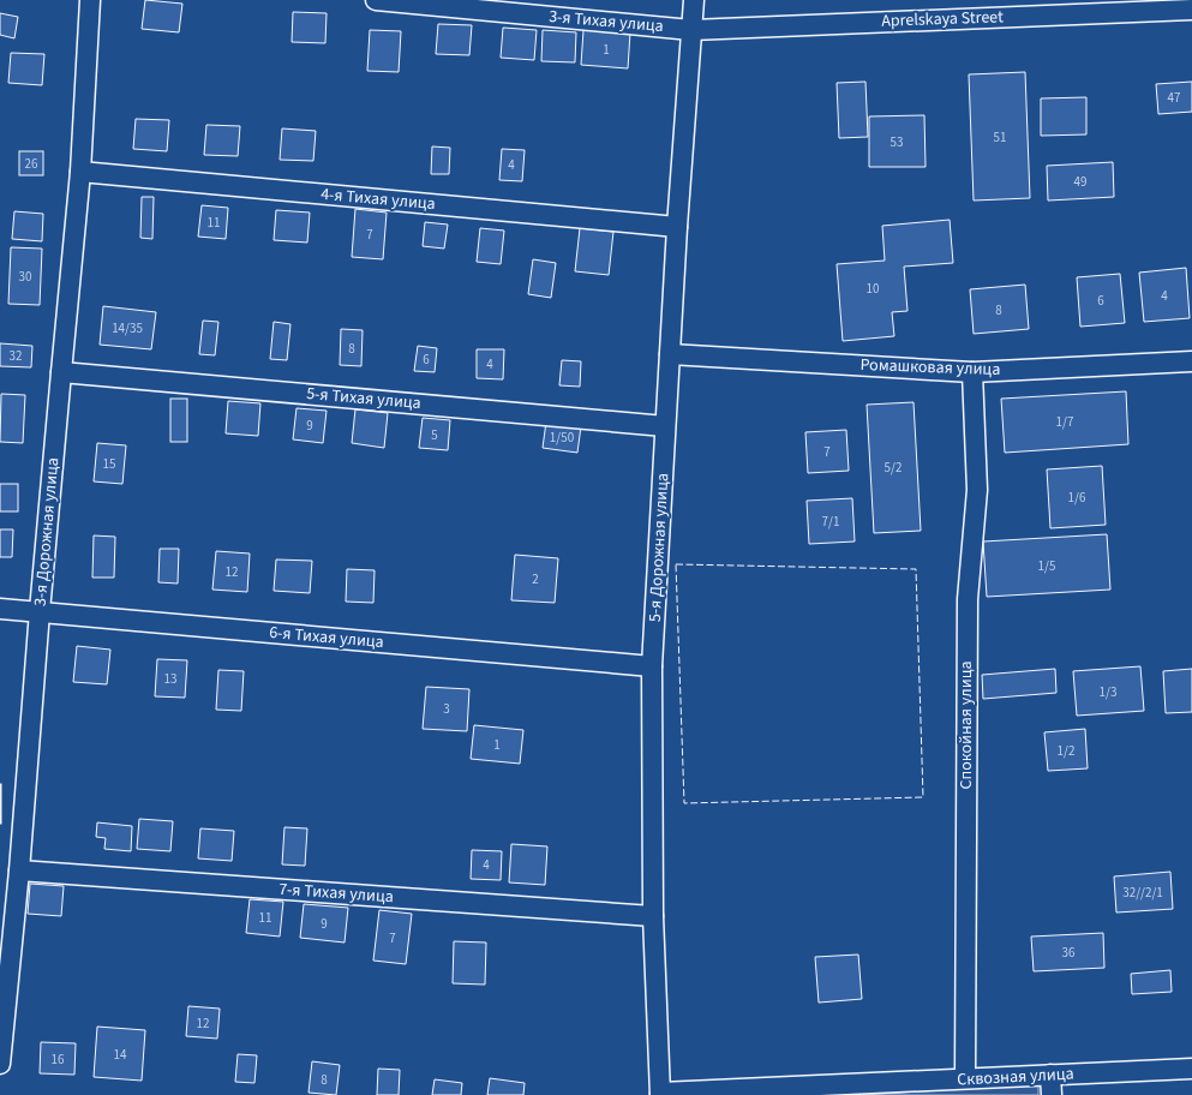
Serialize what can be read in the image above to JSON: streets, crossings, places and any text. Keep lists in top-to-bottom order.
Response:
{
  "streets": {
    "street": [
      "Aprelskaya Street",
      "3-я Тихая улица",
      "4-я Тихая улица",
      "Ромашковая улица",
      "5-я Тихая улица",
      "3-я Дорожная улица",
      "5-я Дорожная улица",
      "6-я Тихая улица",
      "Спокойная улица",
      "7-я Тихая улица",
      "Сквозная улица"
    ]
  },
  "crossings": [
    ["Aprelskaya Street", "3-я Тихая улица"],
    ["Aprelskaya Street", "5-я Дорожная улица"],
    ["3-я Тихая улица", "5-я Дорожная улица"],
    ["4-я Тихая улица", "3-я Дорожная улица"],
    ["4-я Тихая улица", "5-я Дорожная улица"],
    ["Ромашковая улица", "5-я Дорожная улица"],
    ["Ромашковая улица", "Спокойная улица"],
    ["5-я Тихая улица", "3-я Дорожная улица"],
    ["5-я Тихая улица", "5-я Дорожная улица"],
    ["3-я Дорожная улица", "6-я Тихая улица"],
    ["3-я Дорожная улица", "7-я Тихая улица"],
    ["5-я Дорожная улица", "6-я Тихая улица"],
    ["5-я Дорожная улица", "7-я Тихая улица"],
    ["5-я Дорожная улица", "Сквозная улица"],
    ["Спокойная улица", "Сквозная улица"]
  ],
  "house_numbers": [
    "1",
    "47",
    "51",
    "53",
    "26",
    "4",
    "49",
    "11",
    "7",
    "30",
    "10",
    "4",
    "6",
    "8",
    "14/35",
    "8",
    "32",
    "6",
    "4",
    "1/7",
    "9",
    "5",
    "1/50",
    "7",
    "15",
    "5/2",
    "1/6",
    "7/1",
    "1/5",
    "12",
    "2",
    "13",
    "1/3",
    "3",
    "1",
    "1/2",
    "4",
    "32//2/1",
    "11",
    "9",
    "7",
    "36",
    "12",
    "14",
    "16",
    "8"
  ]
}
